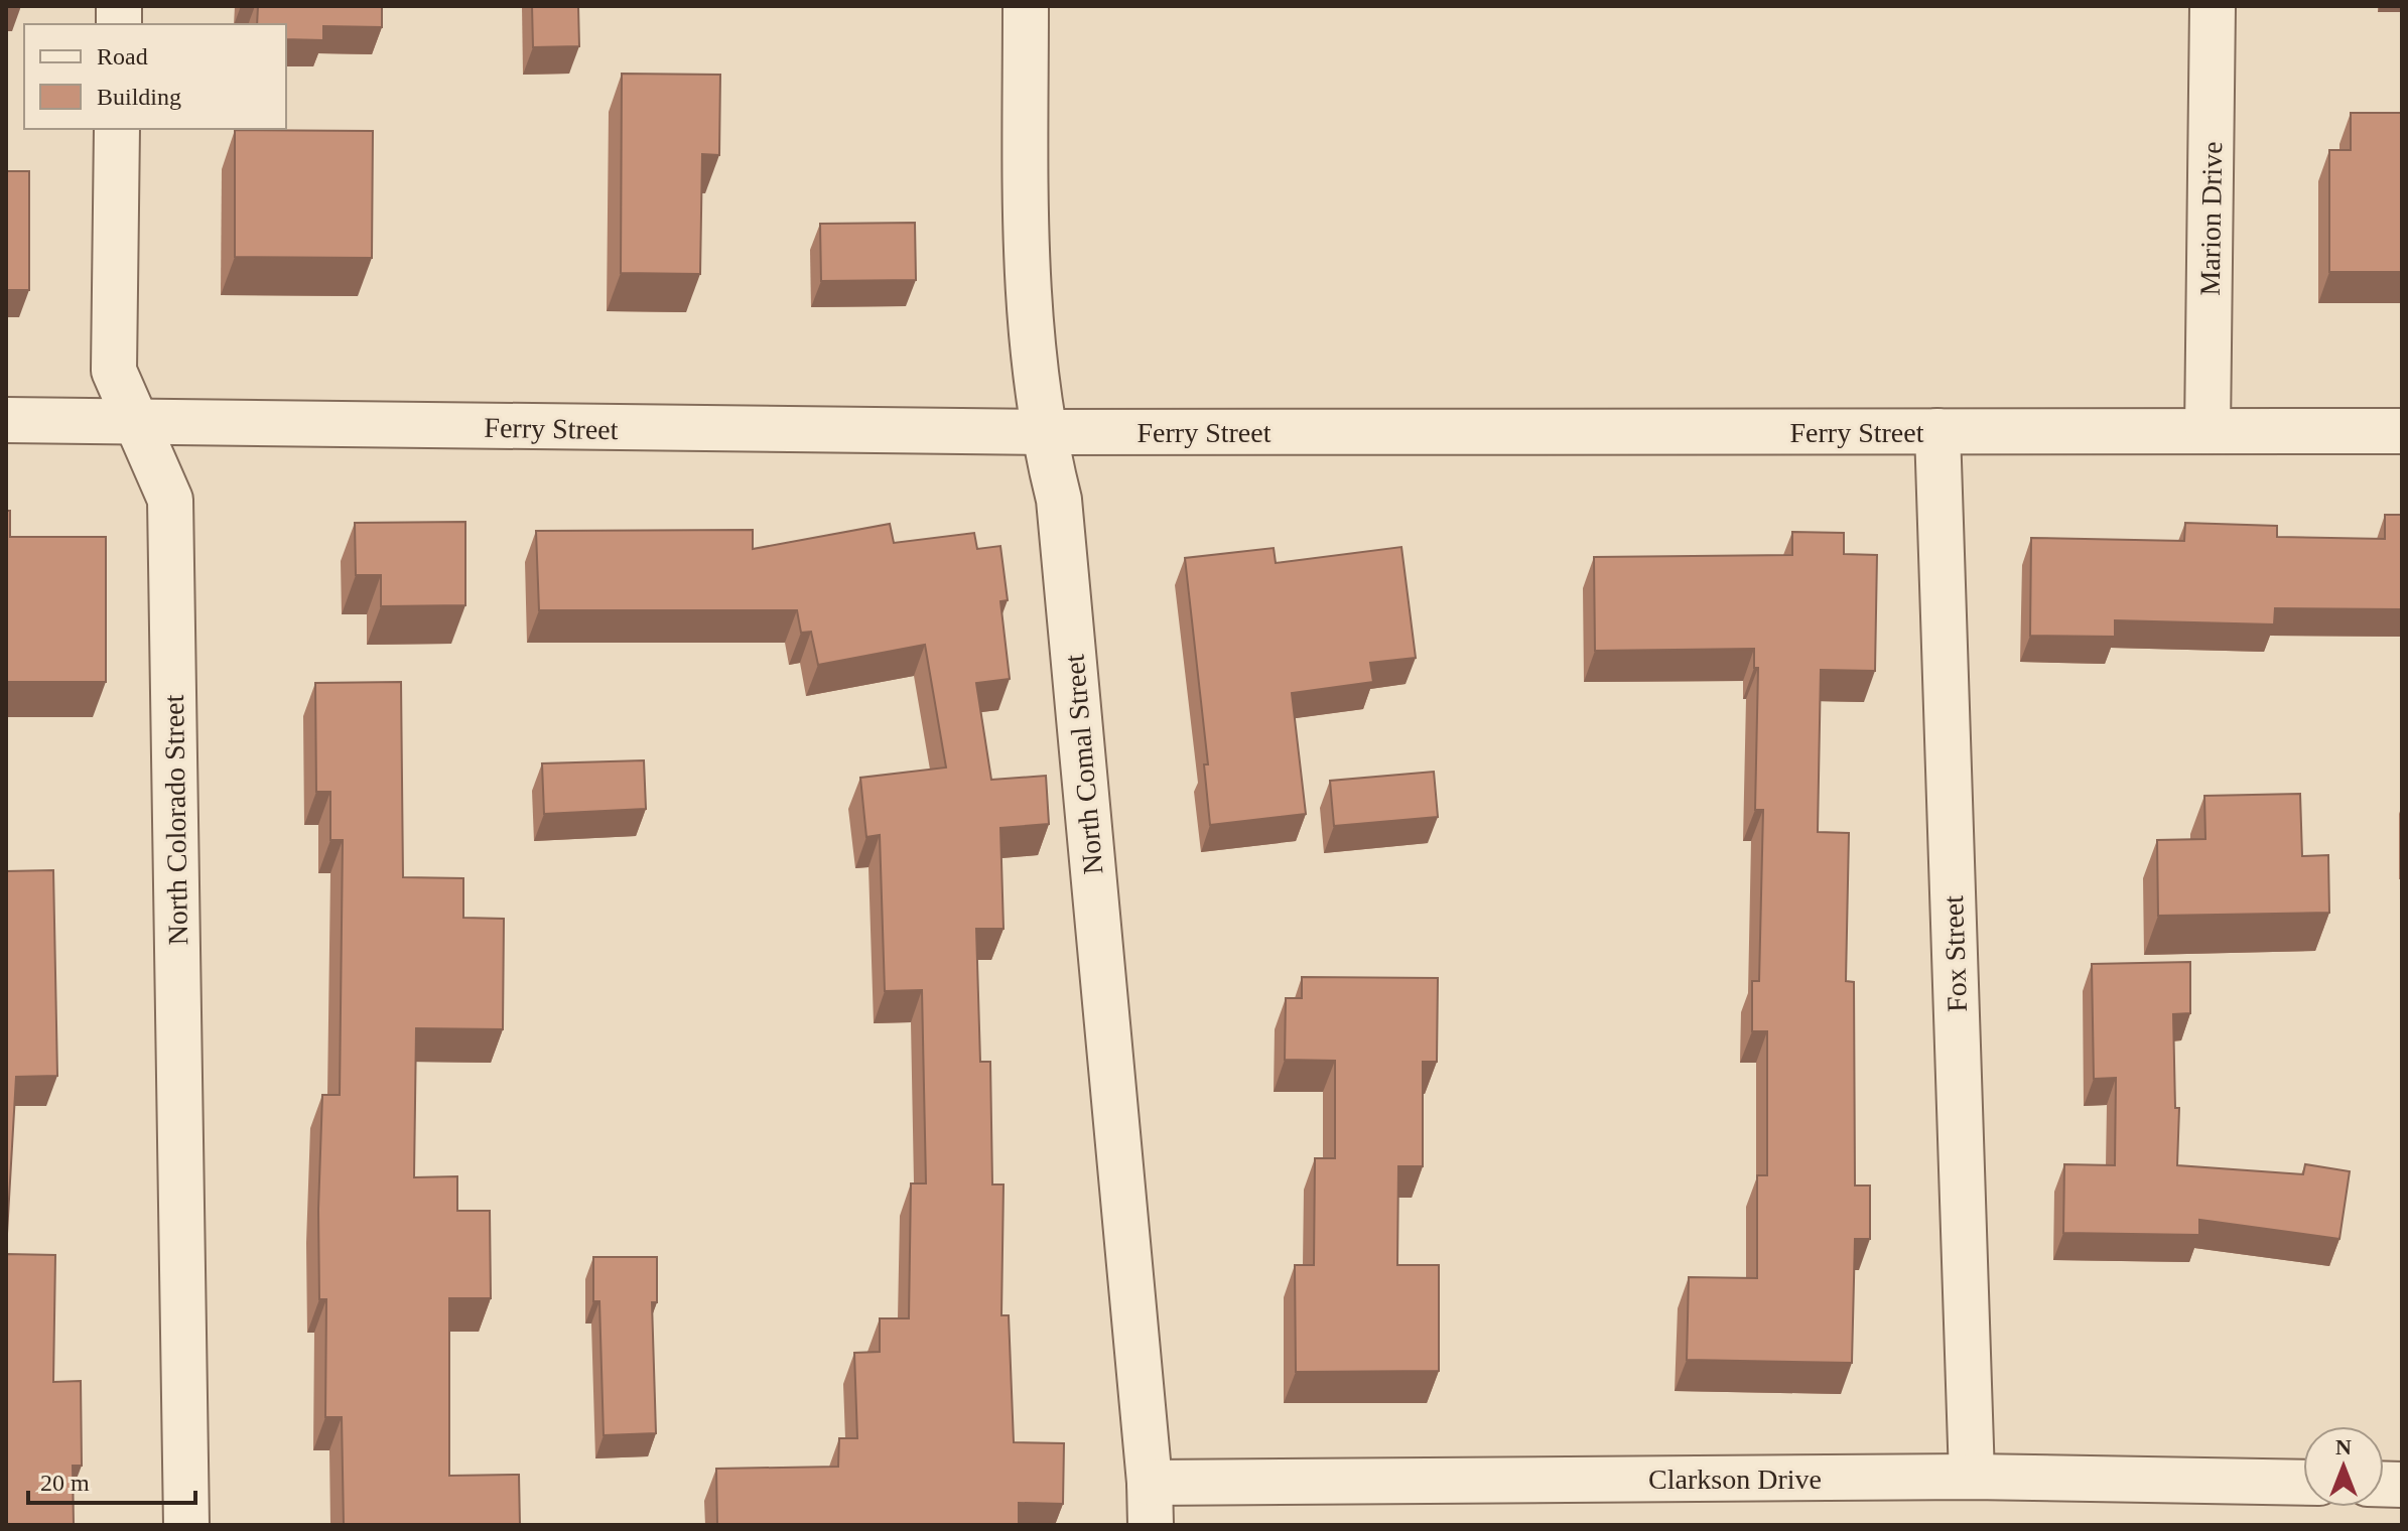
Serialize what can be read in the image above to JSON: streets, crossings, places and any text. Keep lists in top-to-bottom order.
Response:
{
  "streets": {
    "street": [
      "Marion Drive",
      "Ferry Street",
      "North Comal Street",
      "North Colorado Street",
      "Fox Street",
      "Clarkson Drive"
    ]
  },
  "crossings": [
    ["Marion Drive", "Ferry Street"],
    ["Ferry Street", "North Comal Street"],
    ["Ferry Street", "North Colorado Street"],
    ["Ferry Street", "Fox Street"],
    ["North Comal Street", "Clarkson Drive"],
    ["Fox Street", "Clarkson Drive"]
  ],
  "legend": ["Road", "Building"],
  "scale_bar": "20 m",
  "north": "top"
}
